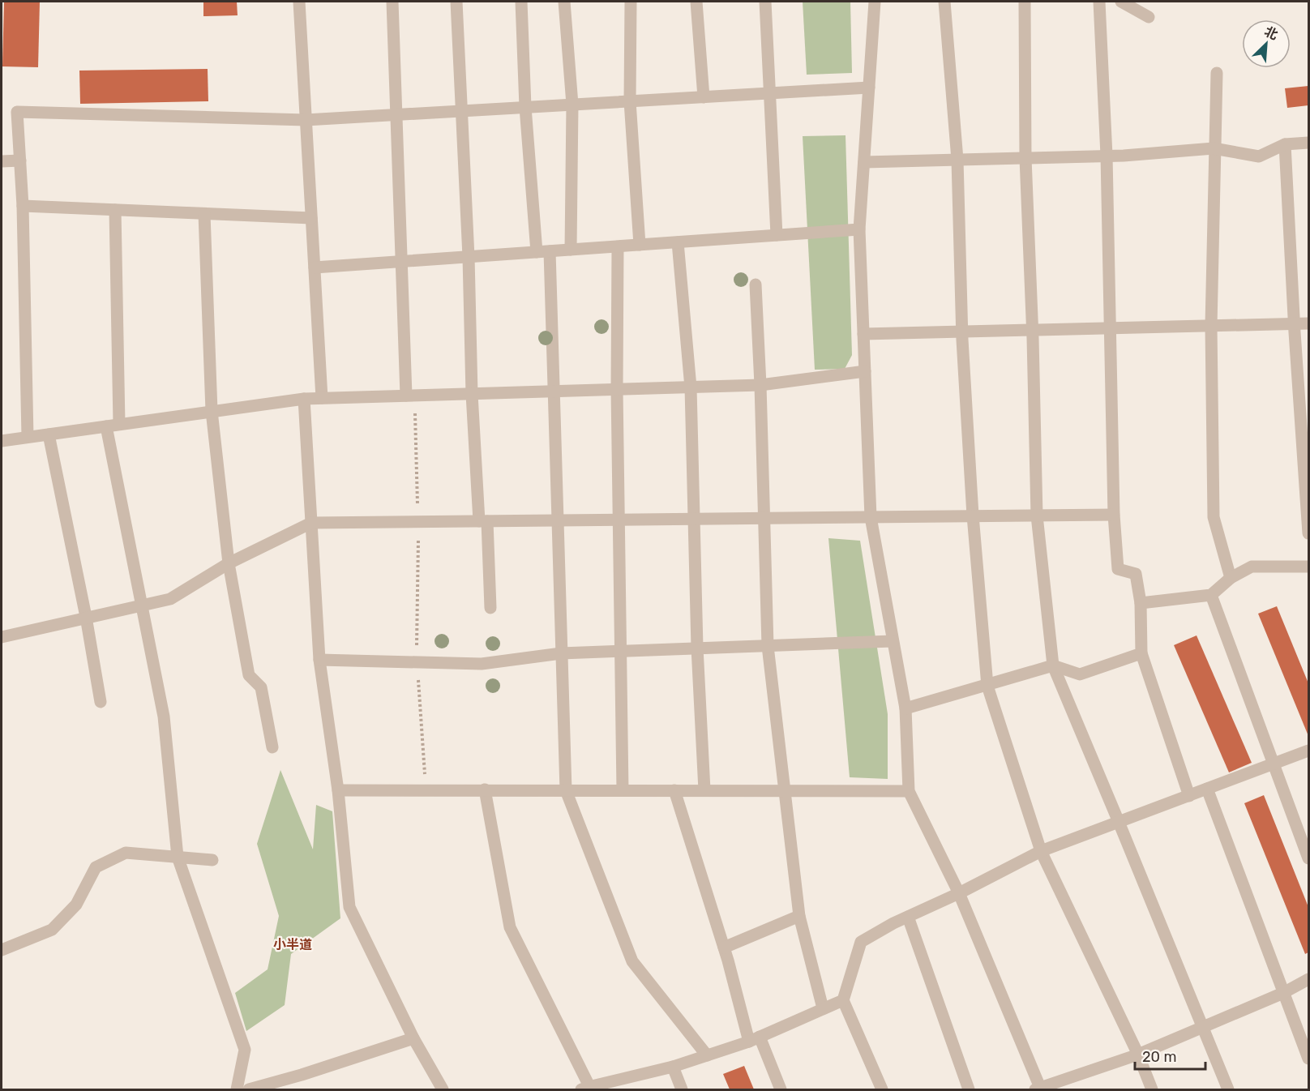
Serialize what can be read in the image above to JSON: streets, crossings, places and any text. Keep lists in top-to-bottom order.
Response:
{
  "districts": ["小半道"],
  "scale_bar": "20 m",
  "north": "top right"
}
